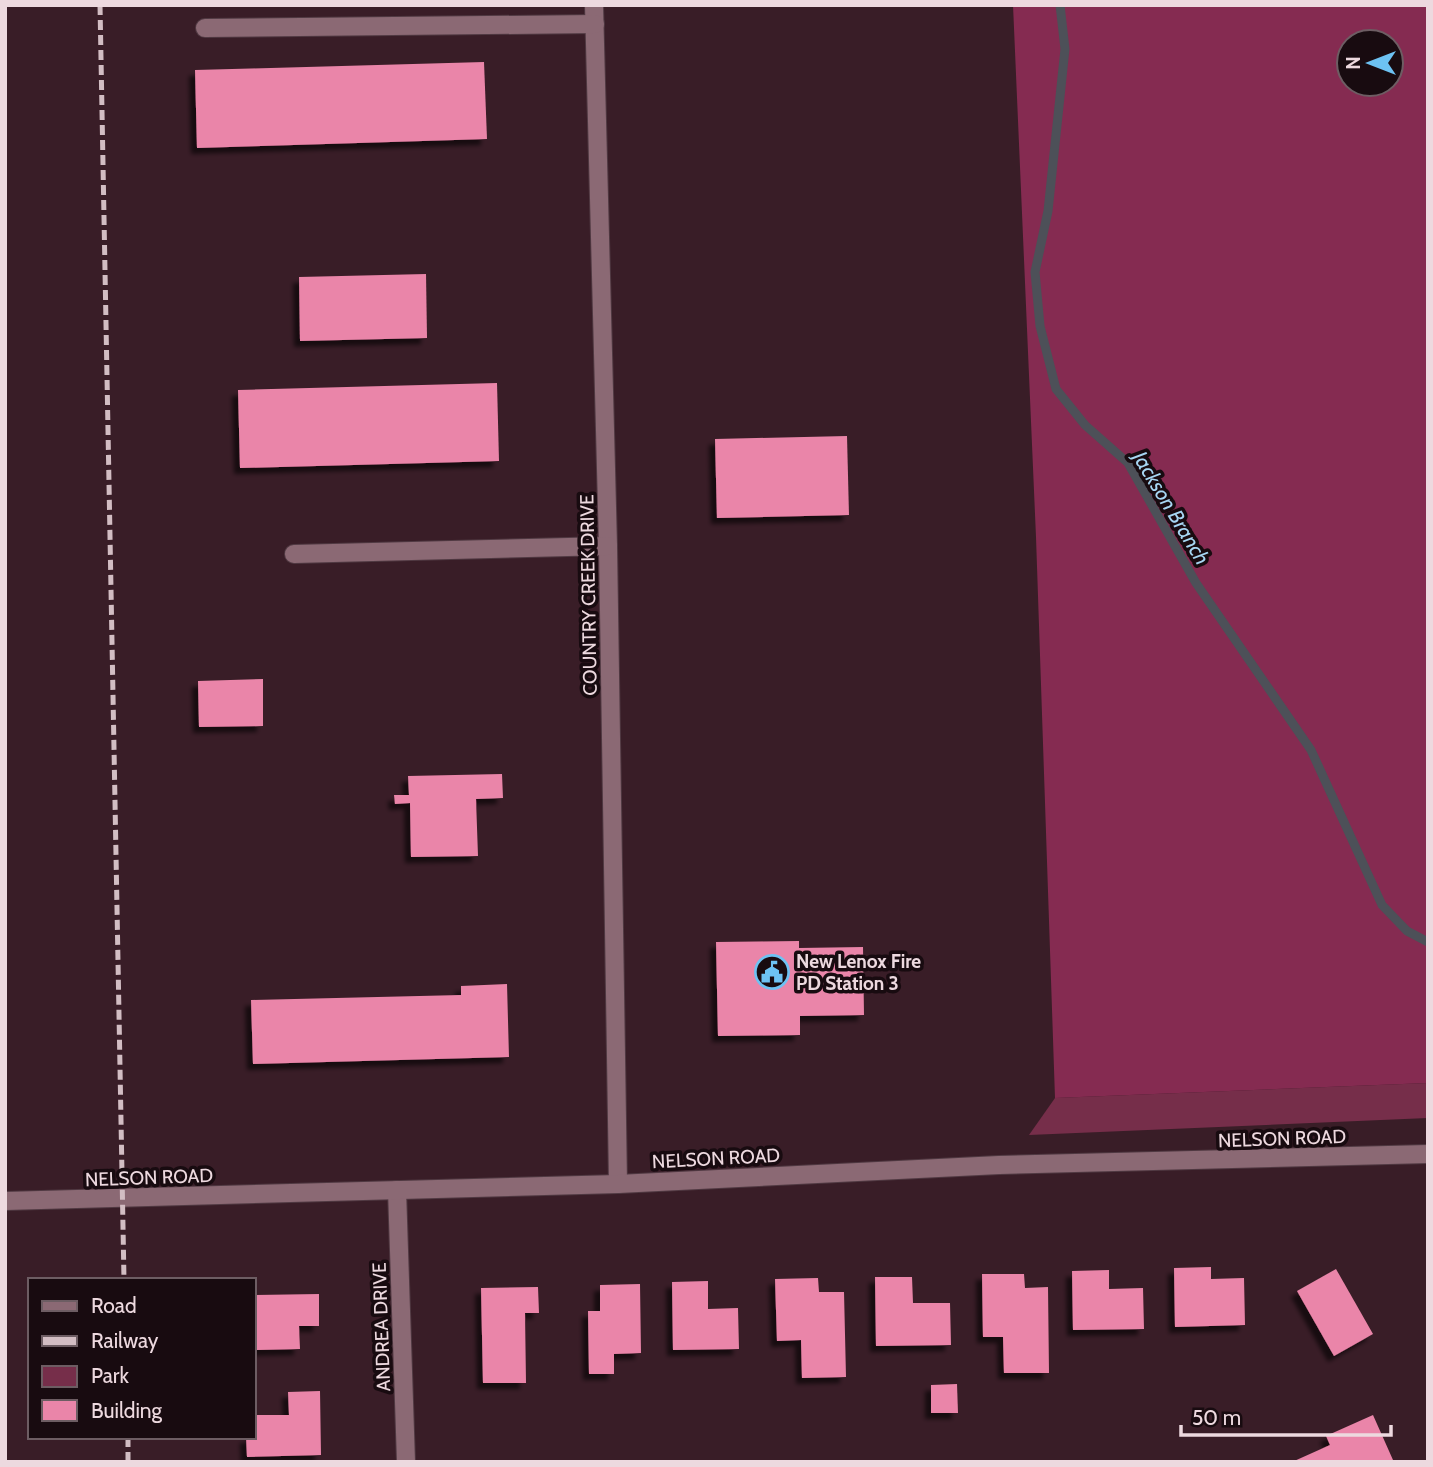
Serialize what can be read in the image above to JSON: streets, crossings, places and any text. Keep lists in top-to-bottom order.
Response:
{
  "streets": {
    "street": ["COUNTRY CREEK DRIVE", "NELSON ROAD", "ANDREA DRIVE"]
  },
  "crossings": [
    ["COUNTRY CREEK DRIVE", "NELSON ROAD"],
    ["NELSON ROAD", "ANDREA DRIVE"]
  ],
  "water": ["Jackson Branch"],
  "places": {
    "public building": ["New Lenox Fire PD Station 3"]
  },
  "legend": [
    "Road",
    "Railway",
    "Park",
    "Building"
  ],
  "scale_bar": "50 m",
  "north": "left"
}
